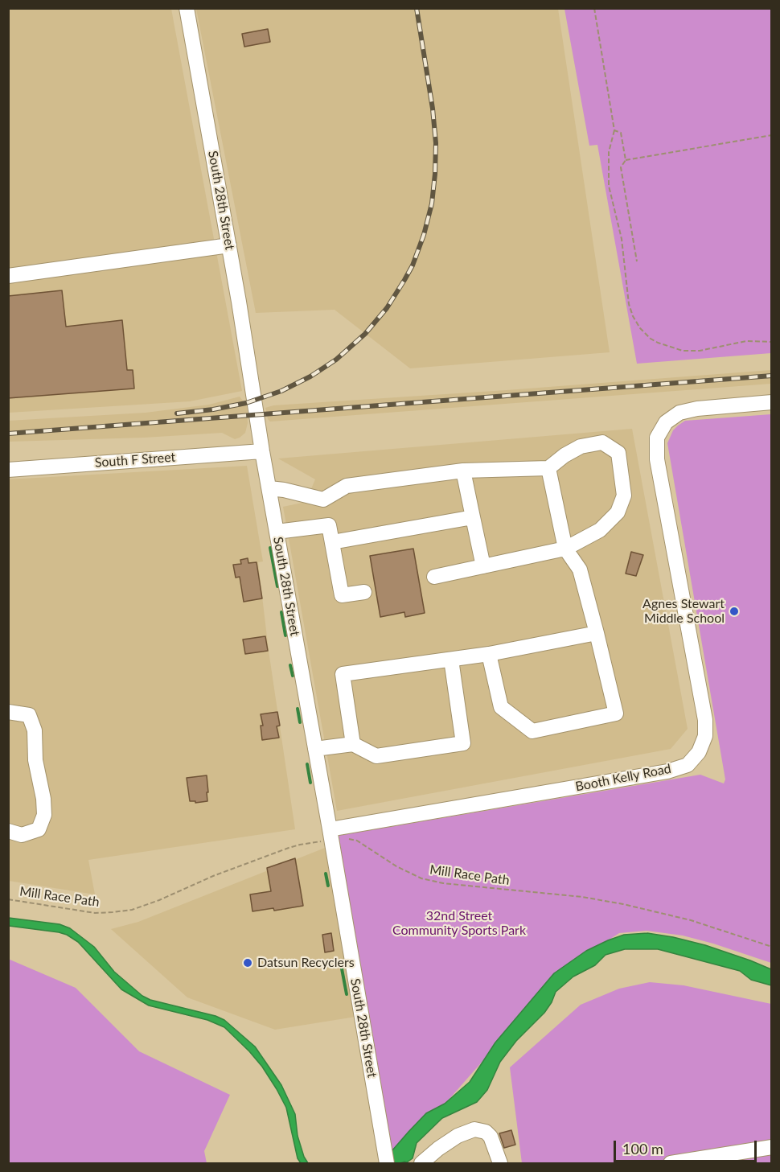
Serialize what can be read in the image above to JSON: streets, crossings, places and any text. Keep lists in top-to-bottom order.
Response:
{
  "streets": {
    "street": ["South 28th Street", "South F Street", "Booth Kelly Road"],
    "path": ["Mill Race Path"]
  },
  "crossings": [
    ["South 28th Street", "South F Street"],
    ["South 28th Street", "Booth Kelly Road"],
    ["South 28th Street", "Mill Race Path"],
    ["Booth Kelly Road", "Mill Race Path"]
  ],
  "parks": ["32nd Street Community Sports Park"],
  "places": ["Agnes Stewart Middle School", "Datsun Recyclers"],
  "scale_bar": "100 m"
}
